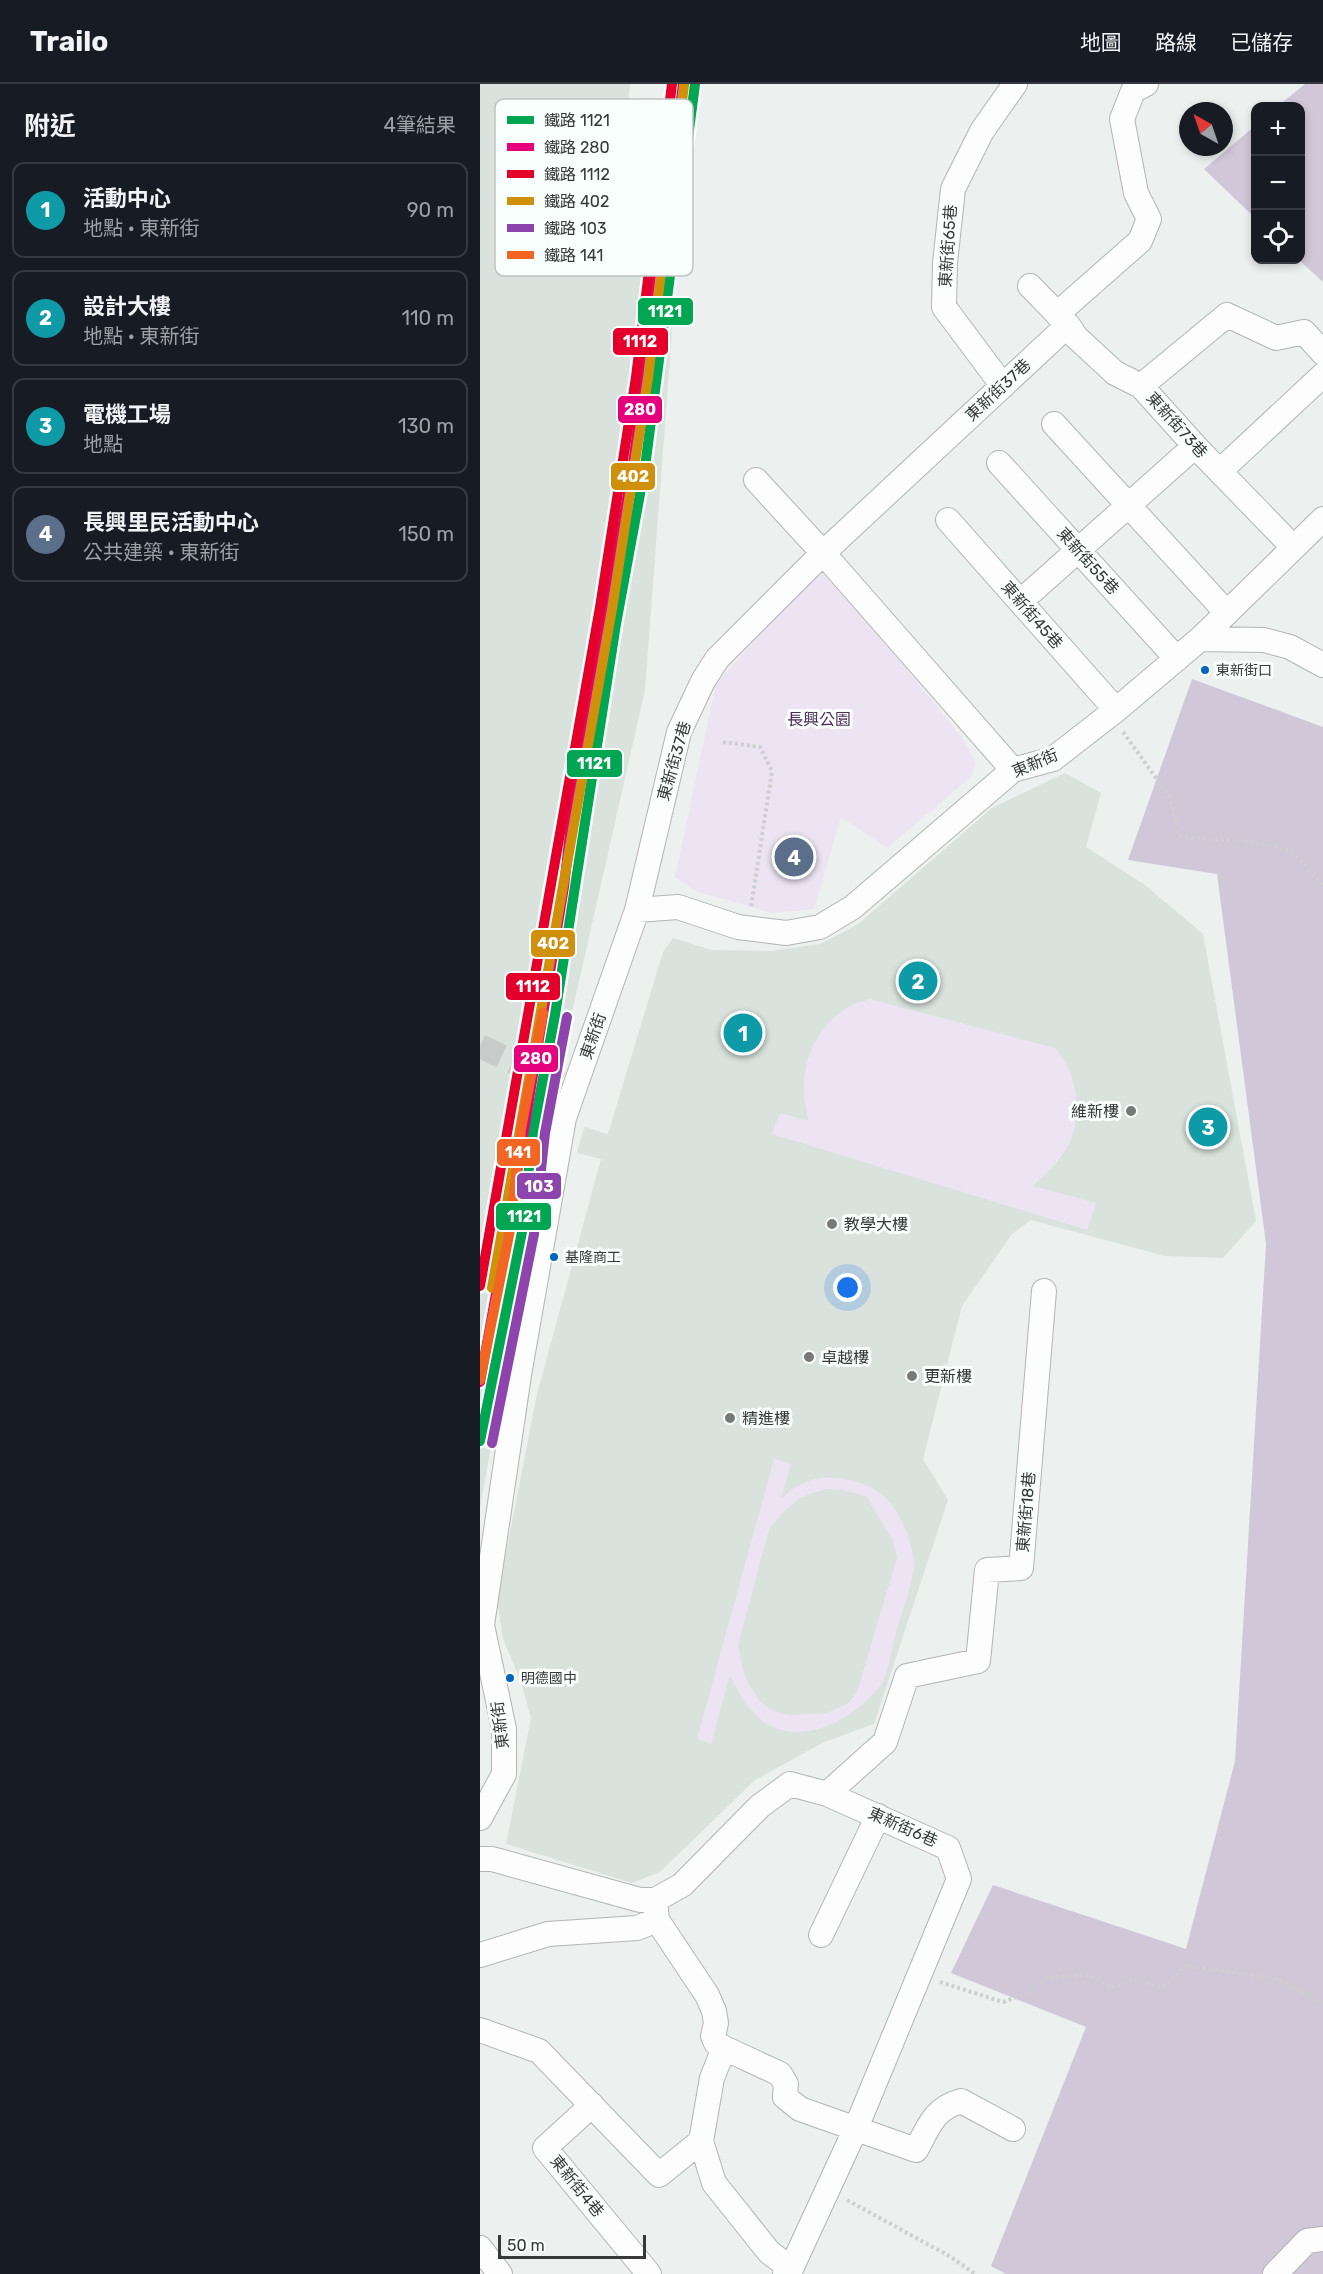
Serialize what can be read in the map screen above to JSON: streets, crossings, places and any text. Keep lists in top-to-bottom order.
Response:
{
  "streets": {
    "street": [
      "東新街65巷",
      "東新街37巷",
      "東新街73巷",
      "東新街55巷",
      "東新街45巷",
      "東新街",
      "東新街18巷",
      "東新街6巷",
      "東新街4巷"
    ]
  },
  "crossings": [
    ["東新街65巷", "東新街37巷"],
    ["東新街37巷", "東新街73巷"],
    ["東新街37巷", "東新街"],
    ["東新街73巷", "東新街"],
    ["東新街55巷", "東新街"],
    ["東新街45巷", "東新街"],
    ["東新街18巷", "東新街6巷"]
  ],
  "parks": ["長興公園"],
  "places": [
    "東新街口",
    "維新樓",
    "教學大樓",
    "基隆商工",
    "卓越樓",
    "更新樓",
    "精進樓",
    "明德國中"
  ],
  "lines": [
    "rail line 1121",
    "rail line 280",
    "rail line 1112",
    "rail line 402",
    "rail line 141",
    "rail line 103"
  ],
  "legend": [
    "鐵路 1121",
    "鐵路 280",
    "鐵路 1112",
    "鐵路 402",
    "鐵路 103",
    "鐵路 141"
  ],
  "scale_bar": "50 m",
  "north": "top left",
  "page": {
    "header": "Trailo",
    "nav": ["地圖", "路線", "已儲存"],
    "heading": ["附近", "4筆結果"],
    "map_buttons": ["+", "−"],
    "list": [
      {
        "mark": "1",
        "name": "活動中心",
        "note": "地點 · 東新街",
        "value": "90 m"
      },
      {
        "mark": "2",
        "name": "設計大樓",
        "note": "地點 · 東新街",
        "value": "110 m"
      },
      {
        "mark": "3",
        "name": "電機工場",
        "note": "地點",
        "value": "130 m"
      },
      {
        "mark": "4",
        "name": "長興里民活動中心",
        "note": "公共建築 · 東新街",
        "value": "150 m"
      }
    ],
    "pins": [
      "4",
      "2",
      "1",
      "3"
    ],
    "scale": "50 m"
  }
}
